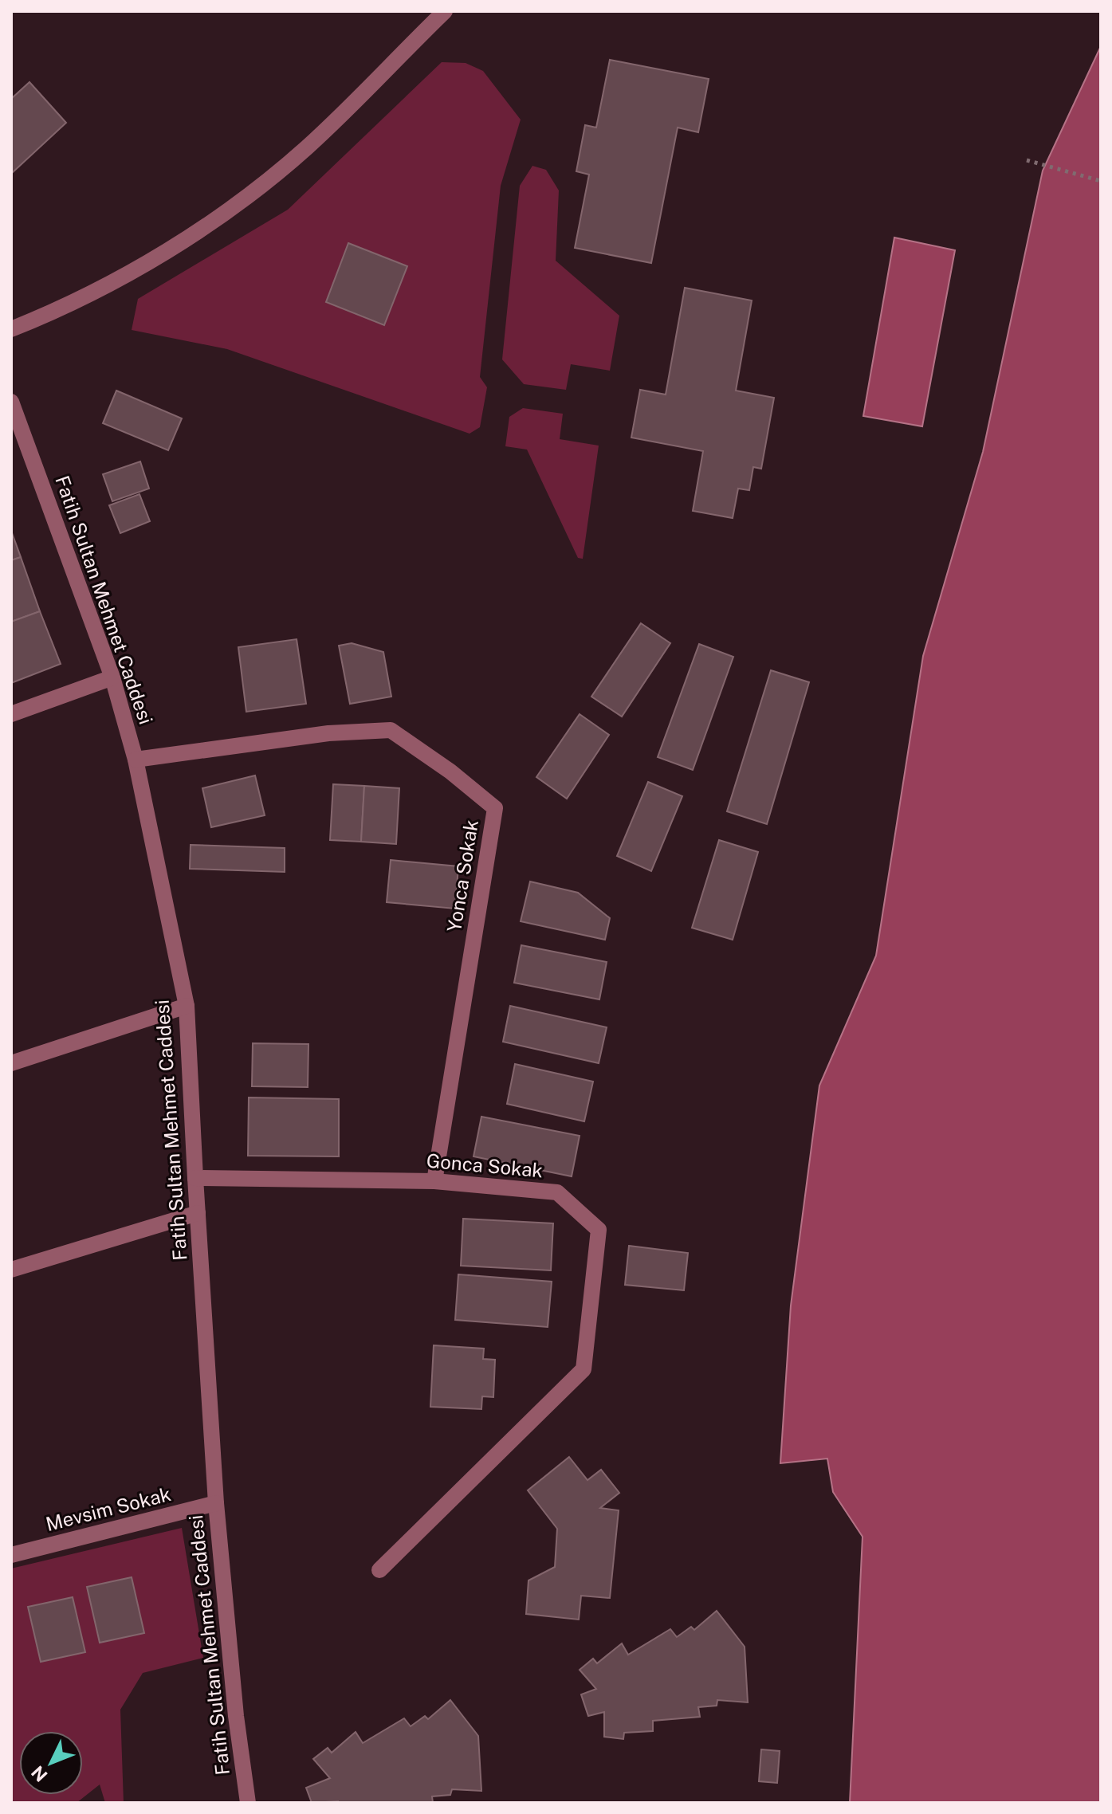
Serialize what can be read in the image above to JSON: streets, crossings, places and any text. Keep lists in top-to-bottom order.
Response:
{
  "streets": {
    "street": [
      "Fatih Sultan Mehmet Caddesi",
      "Yonca Sokak",
      "Gonca Sokak",
      "Mevsim Sokak"
    ]
  },
  "crossings": [
    ["Fatih Sultan Mehmet Caddesi", "Yonca Sokak"],
    ["Fatih Sultan Mehmet Caddesi", "Gonca Sokak"],
    ["Fatih Sultan Mehmet Caddesi", "Mevsim Sokak"],
    ["Yonca Sokak", "Gonca Sokak"]
  ],
  "north": "bottom left"
}
